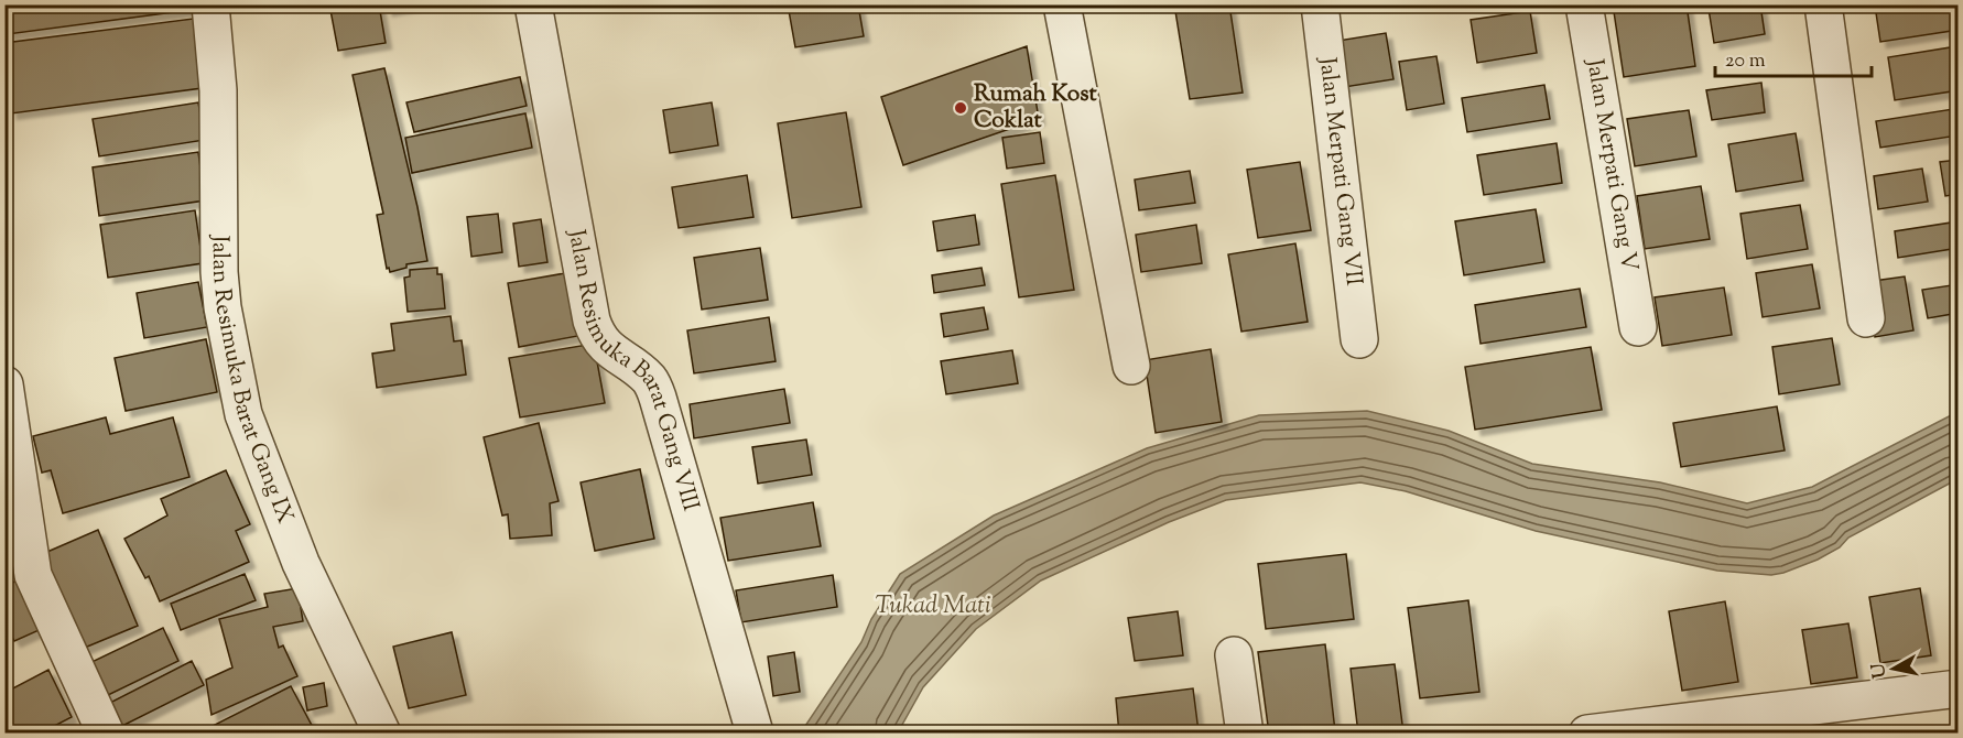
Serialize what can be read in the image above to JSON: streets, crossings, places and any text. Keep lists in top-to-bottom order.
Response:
{
  "streets": {
    "street": [
      "Jalan Merpati Gang V",
      "Jalan Merpati Gang VII",
      "Jalan Resimuka Barat Gang VIII",
      "Jalan Resimuka Barat Gang IX"
    ]
  },
  "water": ["Tukad Mati"],
  "places": ["Rumah Kost Coklat"],
  "scale_bar": "20 m",
  "north": "left"
}
